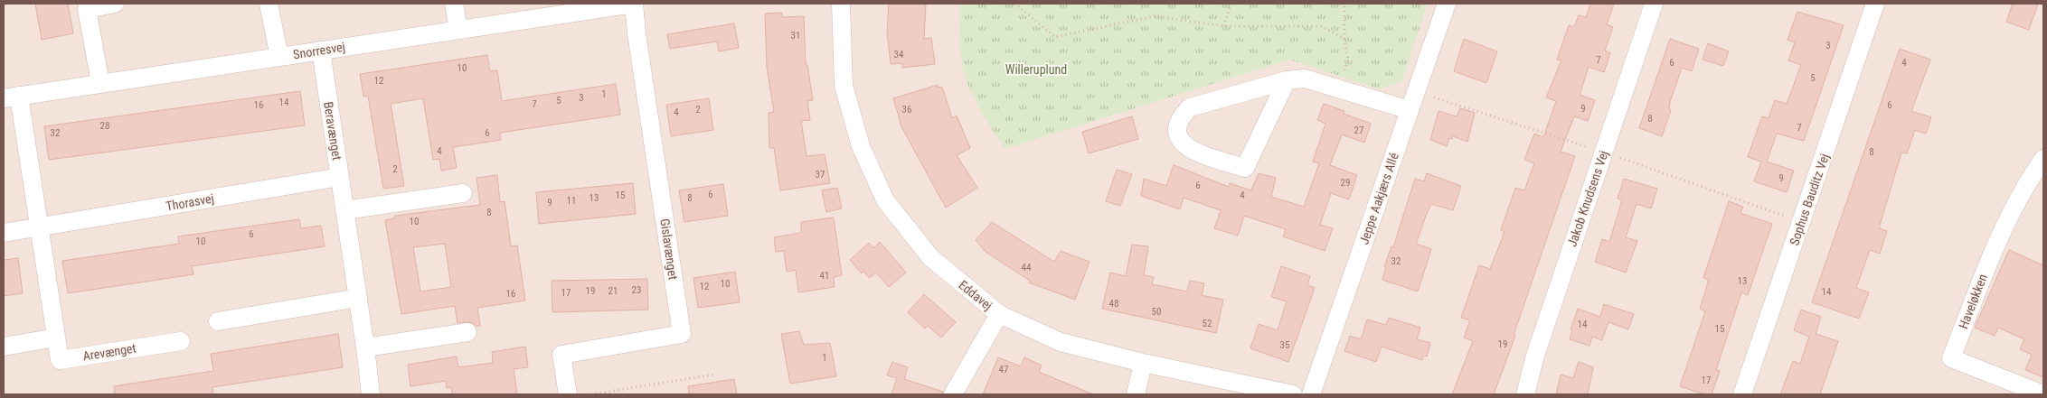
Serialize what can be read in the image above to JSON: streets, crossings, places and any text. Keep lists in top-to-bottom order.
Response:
{
  "streets": {
    "street": [
      "Snorresvej",
      "Beravænget",
      "Jeppe Aakjærs Allé",
      "Jakob Knudsens Vej",
      "Sophus Bauditz Vej",
      "Thorasvej",
      "Gislavænget",
      "Eddavej",
      "Haveløkken",
      "Arevænget"
    ]
  },
  "crossings": [
    ["Snorresvej", "Beravænget"],
    ["Snorresvej", "Gislavænget"],
    ["Snorresvej", "Arevænget"],
    ["Beravænget", "Thorasvej"],
    ["Thorasvej", "Arevænget"]
  ],
  "parks": ["Willeruplund"],
  "house_numbers": [
    "31",
    "3",
    "34",
    "7",
    "6",
    "4",
    "10",
    "5",
    "12",
    "1",
    "3",
    "5",
    "14",
    "7",
    "16",
    "6",
    "9",
    "2",
    "36",
    "4",
    "8",
    "28",
    "7",
    "27",
    "32",
    "6",
    "4",
    "8",
    "2",
    "37",
    "9",
    "29",
    "6",
    "6",
    "15",
    "4",
    "13",
    "8",
    "11",
    "9",
    "8",
    "10",
    "6",
    "10",
    "32",
    "44",
    "41",
    "13",
    "10",
    "12",
    "23",
    "19",
    "21",
    "14",
    "17",
    "16",
    "48",
    "50",
    "52",
    "14",
    "15",
    "19",
    "35",
    "1",
    "47",
    "17"
  ]
}
